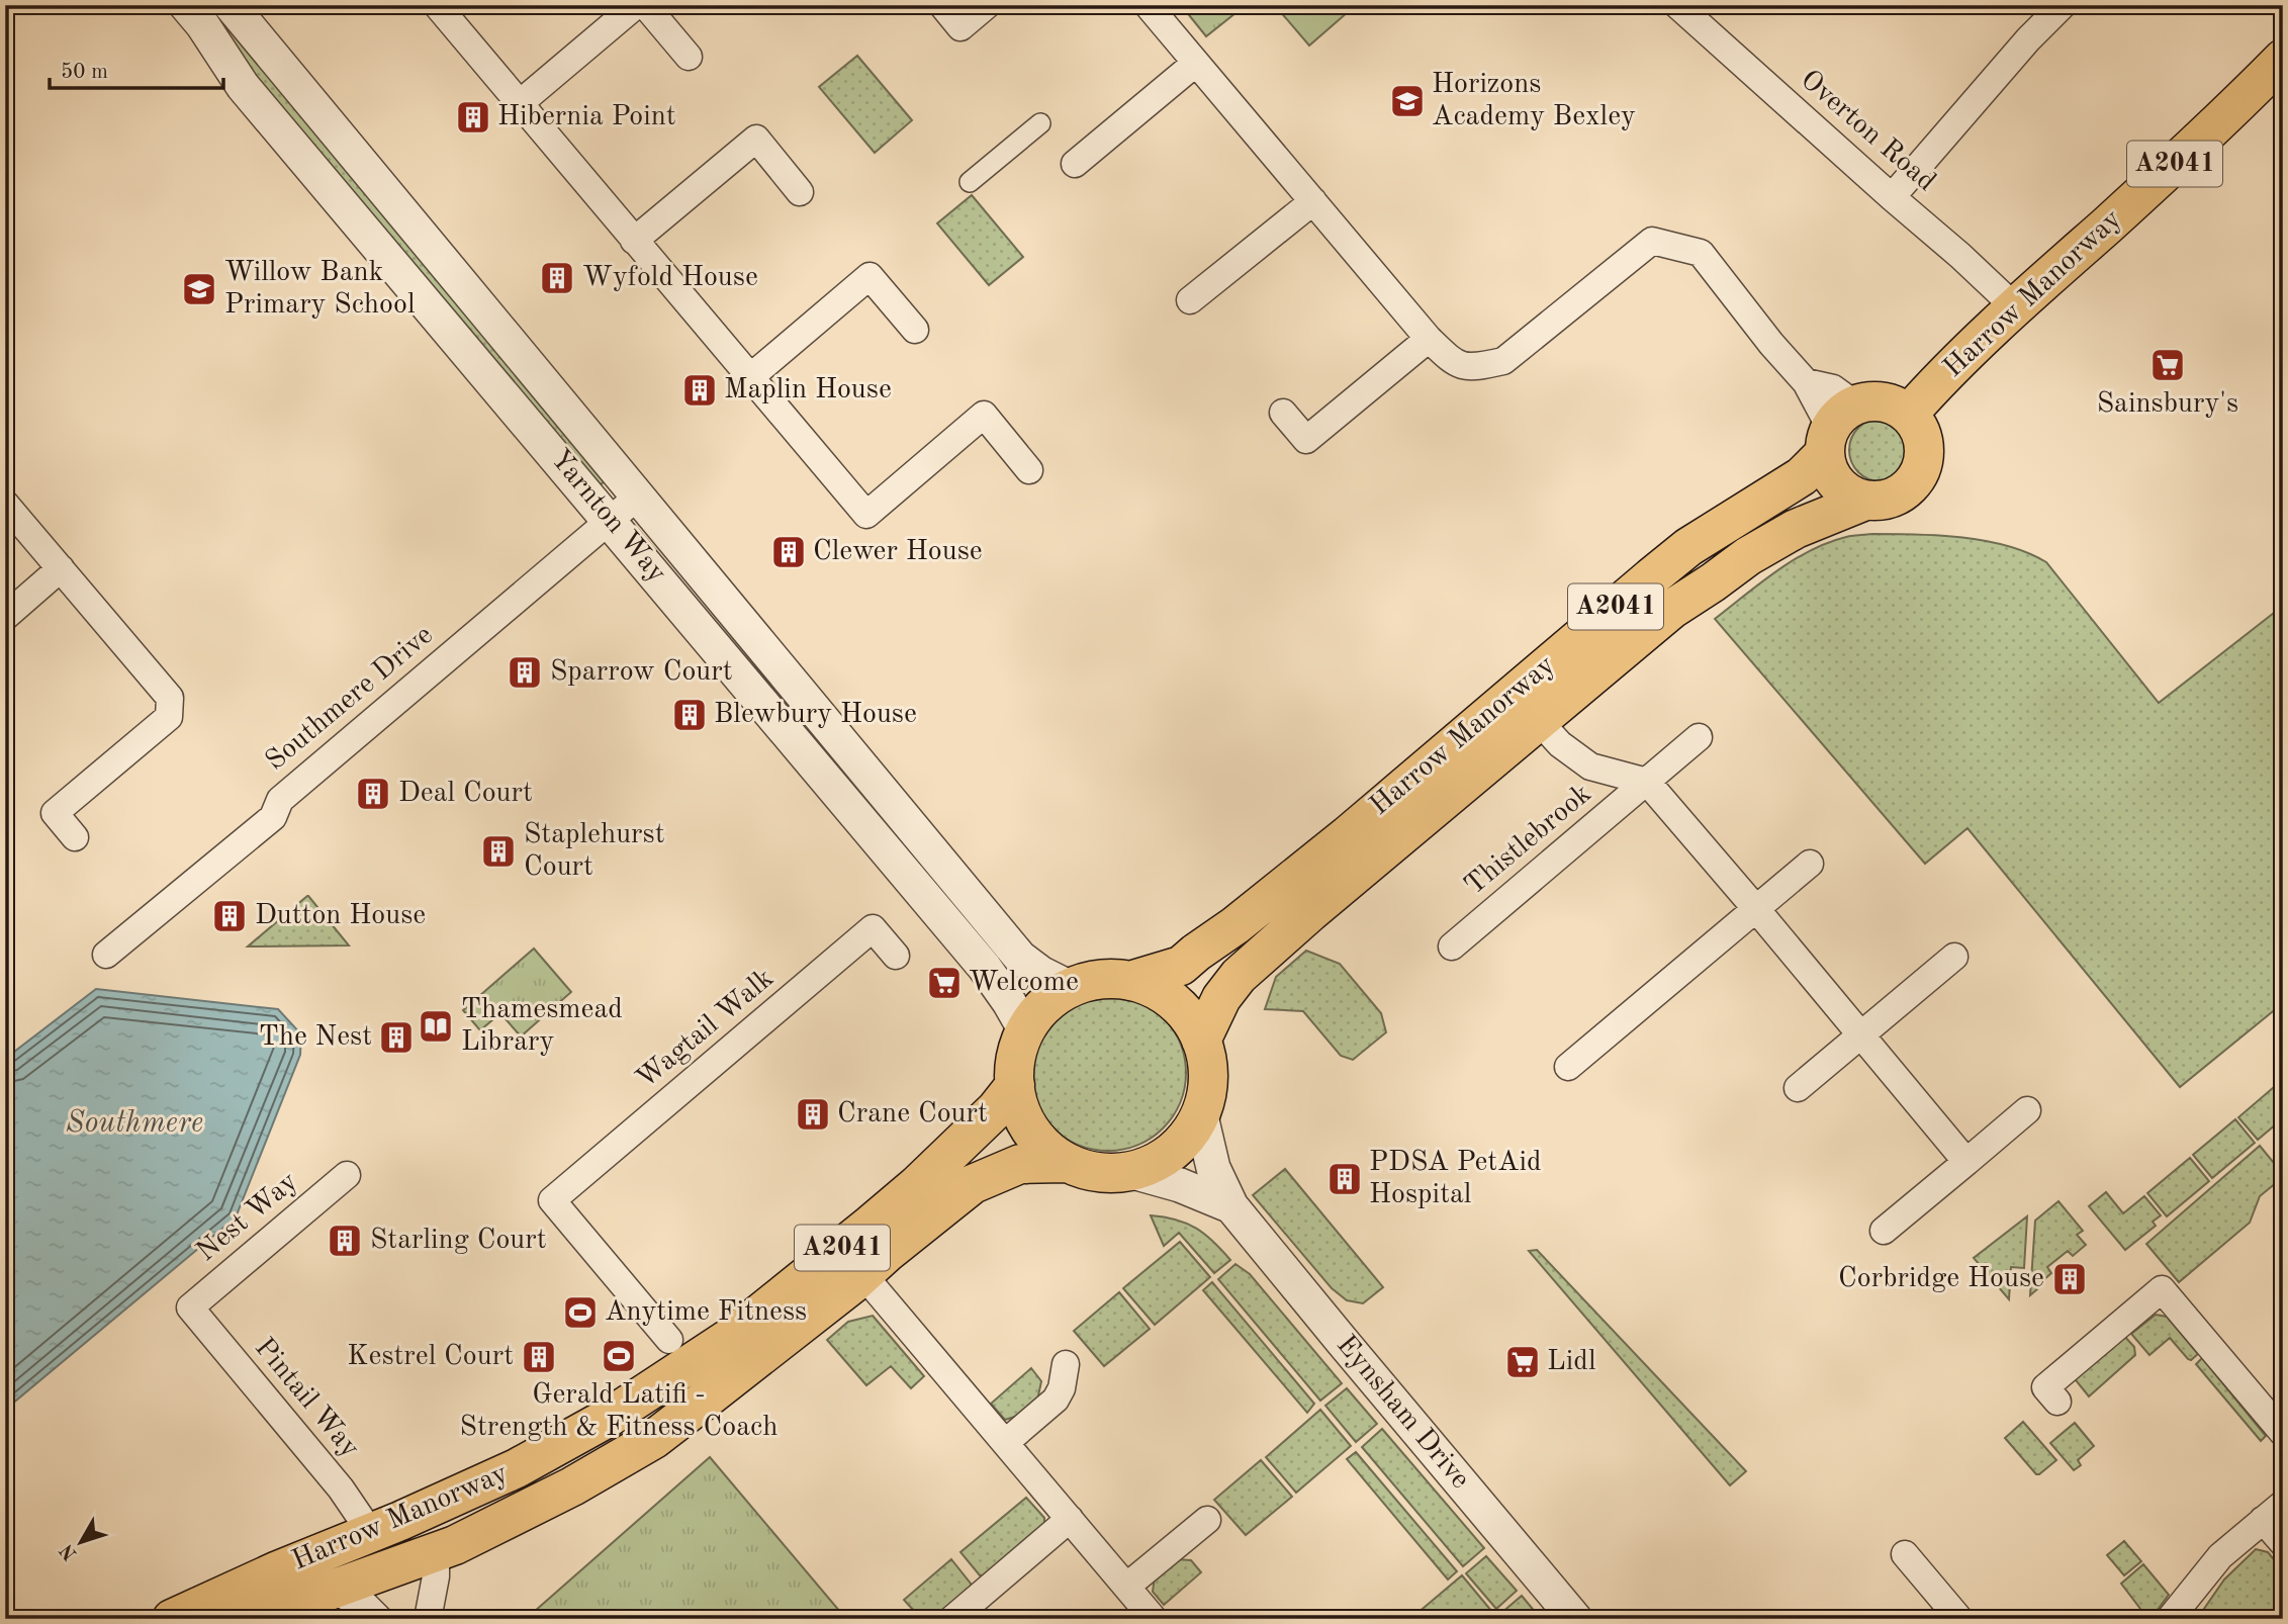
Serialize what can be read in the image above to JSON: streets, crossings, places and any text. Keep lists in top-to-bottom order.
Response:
{
  "streets": {
    "main road": ["A2041", "Harrow Manorway"],
    "street": [
      "Overton Road",
      "Yarnton Way",
      "Southmere Drive",
      "Thistlebrook",
      "Wagtail Walk",
      "Nest Way",
      "Pintail Way",
      "Eynsham Drive"
    ]
  },
  "crossings": [
    ["Overton Road", "Harrow Manorway"],
    ["A2041", "Harrow Manorway"],
    ["A2041", "Yarnton Way"],
    ["A2041", "Eynsham Drive"],
    ["Harrow Manorway", "Yarnton Way"],
    ["Harrow Manorway", "Thistlebrook"],
    ["Harrow Manorway", "Pintail Way"],
    ["Harrow Manorway", "Eynsham Drive"],
    ["Yarnton Way", "Southmere Drive"],
    ["Yarnton Way", "Eynsham Drive"],
    ["Nest Way", "Pintail Way"]
  ],
  "water": ["Southmere"],
  "places": {
    "school or university": ["Horizons Academy Bexley", "Willow Bank Primary School"],
    "building": [
      "Hibernia Point",
      "Wyfold House",
      "Maplin House",
      "Clewer House",
      "Sparrow Court",
      "Blewbury House",
      "Deal Court",
      "Staplehurst Court",
      "Dutton House",
      "The Nest",
      "Crane Court",
      "PDSA PetAid Hospital",
      "Starling Court",
      "Corbridge House",
      "Kestrel Court"
    ],
    "supermarket": ["Sainsbury's", "Welcome", "Lidl"],
    "library": ["Thamesmead Library"],
    "sports": ["Anytime Fitness", "Gerald Latifi - Strength & Fitness Coach"]
  },
  "scale_bar": "50 m",
  "north": "bottom left"
}
